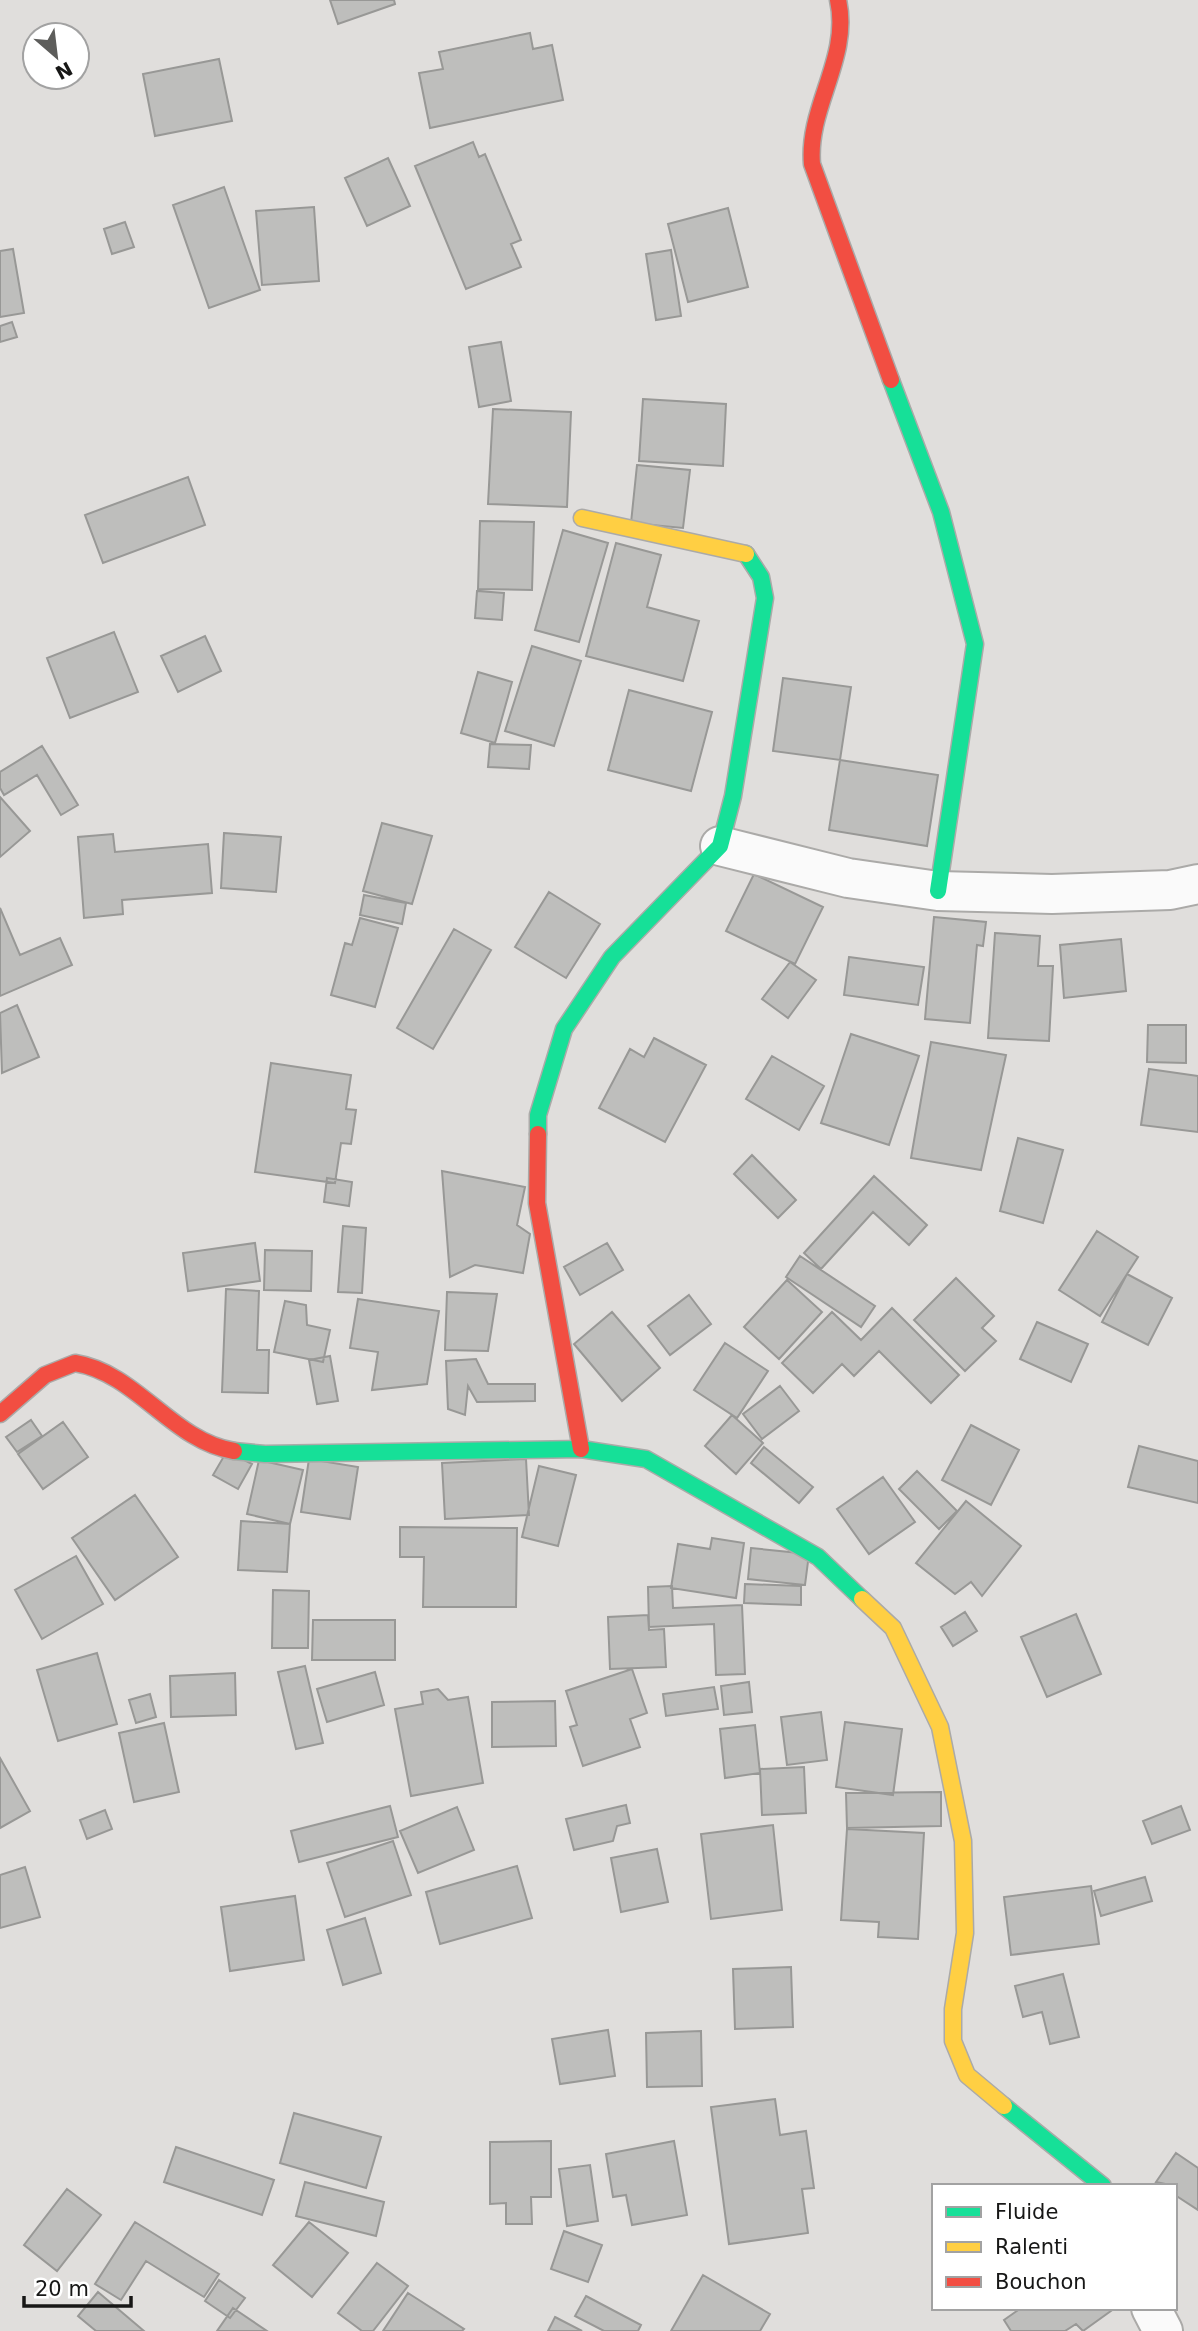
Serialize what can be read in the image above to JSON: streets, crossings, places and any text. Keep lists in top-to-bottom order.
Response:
{
  "legend": ["Fluide", "Ralenti", "Bouchon"],
  "scale_bar": "20 m",
  "north": "bottom right"
}
